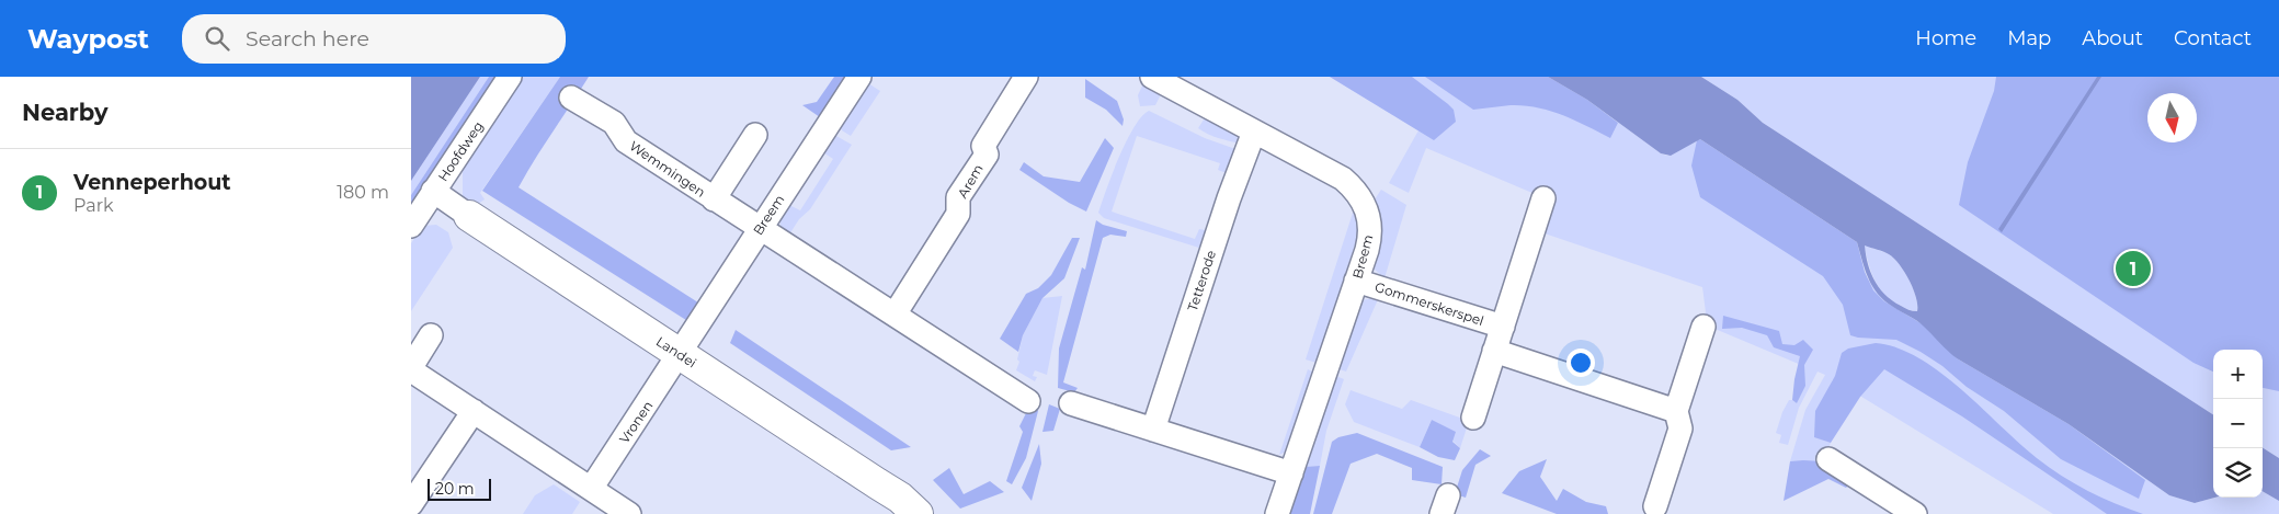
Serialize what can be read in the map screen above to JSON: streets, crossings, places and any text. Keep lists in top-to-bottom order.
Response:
{
  "streets": {
    "street": [
      "Hoofdweg",
      "Wemmingen",
      "Arem",
      "Breem",
      "Tetterode",
      "Gommerskerspel",
      "Landei",
      "Vronen"
    ]
  },
  "crossings": [
    ["Hoofdweg", "Landei"],
    ["Wemmingen", "Breem"],
    ["Breem", "Tetterode"],
    ["Breem", "Gommerskerspel"],
    ["Breem", "Landei"],
    ["Breem", "Vronen"],
    ["Landei", "Vronen"]
  ],
  "scale_bar": "20 m",
  "north": "bottom",
  "page": {
    "header": "Waypost",
    "search": "Search here",
    "nav": [
      "Home",
      "Map",
      "About",
      "Contact"
    ],
    "heading": "Nearby",
    "list": [
      {
        "mark": "1",
        "name": "Venneperhout",
        "note": "Park",
        "value": "180 m"
      }
    ],
    "pins": "1",
    "map_buttons": ["+", "−"],
    "scale": "20 m"
  }
}
